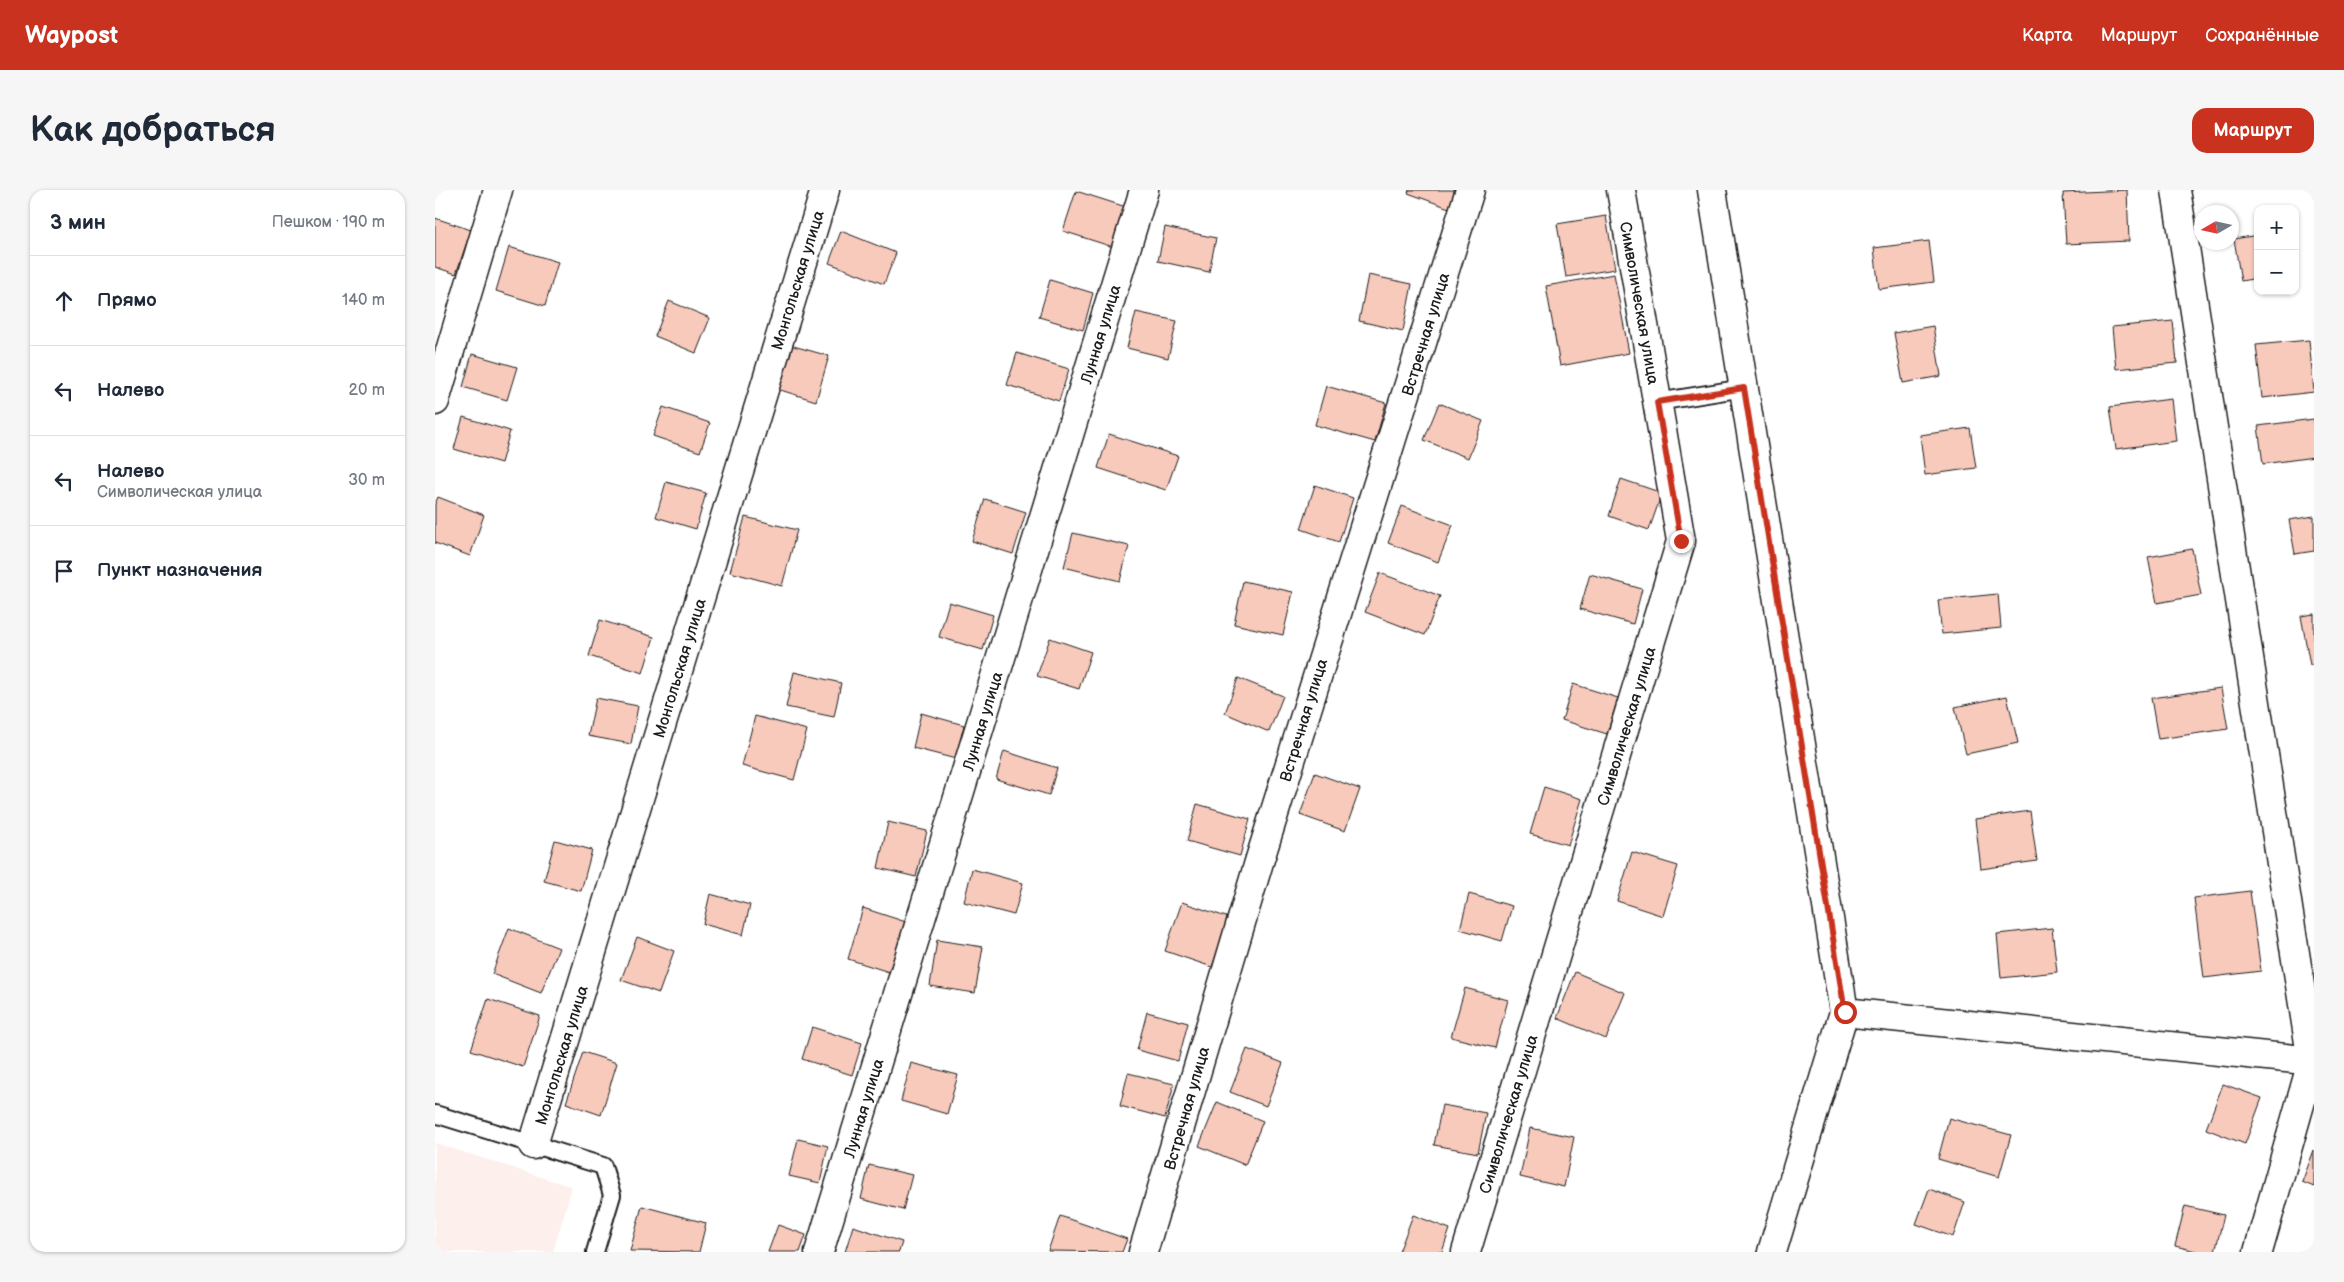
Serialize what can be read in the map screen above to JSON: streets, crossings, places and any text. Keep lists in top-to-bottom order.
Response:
{
  "streets": {
    "street": [
      "Монгольская улица",
      "Символическая улица",
      "Лунная улица",
      "Встречная улица"
    ]
  },
  "north": "left",
  "page": {
    "header": "Waypost",
    "nav": ["Карта", "Маршрут", "Сохранённые"],
    "buttons": "Маршрут",
    "title": "Как добраться",
    "heading": ["3 мин", "Пешком · 190 m"],
    "map_buttons": ["+", "−"],
    "list": [
      ["Прямо", "140 m"],
      ["Налево", "20 m"],
      ["Налево", "Символическая улица", "30 m"],
      "Пункт назначения"
    ]
  }
}
